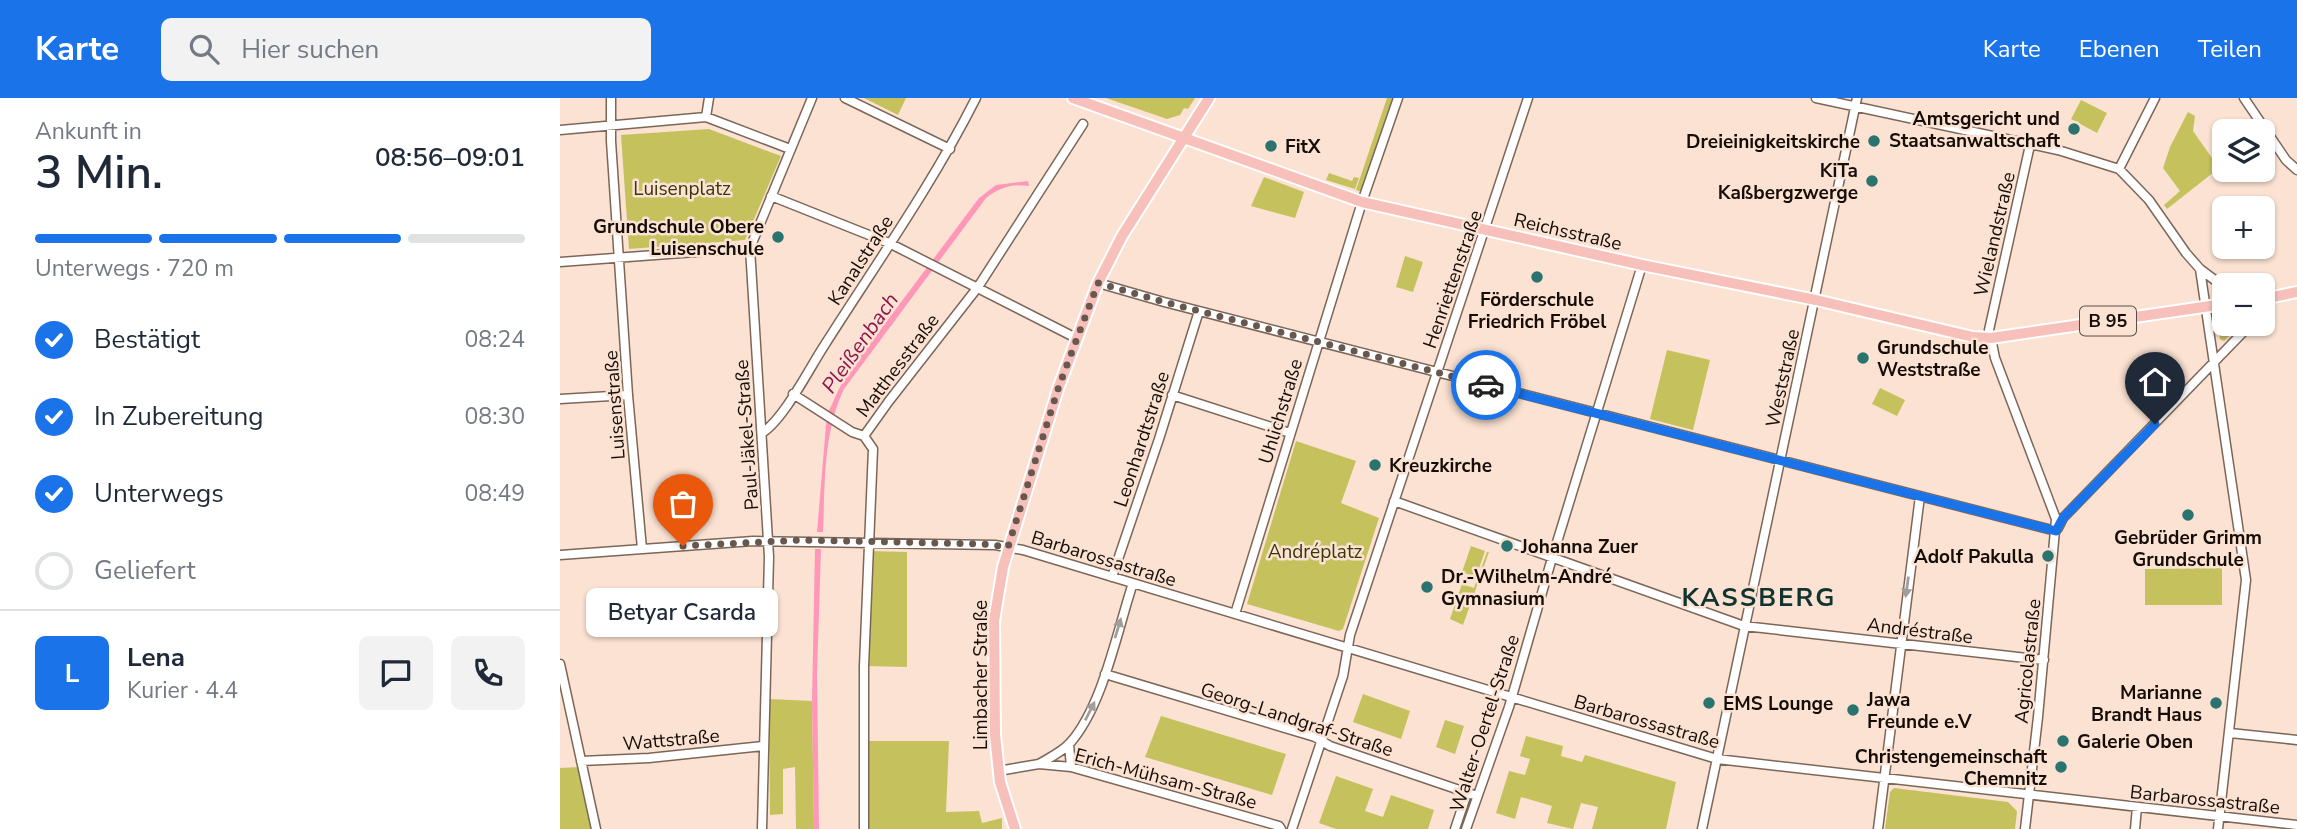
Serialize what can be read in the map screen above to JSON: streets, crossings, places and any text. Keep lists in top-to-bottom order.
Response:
{
  "streets": {
    "main road": ["Reichsstraße", "B 95", "Limbacher Straße"],
    "street": [
      "Wielandstraße",
      "Kanalstraße",
      "Henriettenstraße",
      "Matthesstraße",
      "Weststraße",
      "Luisenstraße",
      "Uhlichstraße",
      "Paul-Jäkel-Straße",
      "Leonhardtstraße",
      "Barbarossastraße",
      "Andréstraße",
      "Agricolastraße",
      "Georg-Landgraf-Straße",
      "Walter-Oertel-Straße",
      "Wattstraße",
      "Erich-Mühsam-Straße"
    ]
  },
  "crossings": [
    ["Reichsstraße", "Wielandstraße"],
    ["Reichsstraße", "Henriettenstraße"],
    ["Reichsstraße", "B 95"],
    ["Reichsstraße", "Weststraße"],
    ["Reichsstraße", "Uhlichstraße"],
    ["Reichsstraße", "Limbacher Straße"],
    ["Reichsstraße", "Walter-Oertel-Straße"],
    ["Kanalstraße", "Paul-Jäkel-Straße"],
    ["Henriettenstraße", "Barbarossastraße"],
    ["Henriettenstraße", "Andréstraße"],
    ["Henriettenstraße", "Georg-Landgraf-Straße"],
    ["B 95", "Limbacher Straße"],
    ["Matthesstraße", "Barbarossastraße"],
    ["Weststraße", "Barbarossastraße"],
    ["Weststraße", "Andréstraße"],
    ["Luisenstraße", "Barbarossastraße"],
    ["Uhlichstraße", "Barbarossastraße"],
    ["Paul-Jäkel-Straße", "Barbarossastraße"],
    ["Paul-Jäkel-Straße", "Wattstraße"],
    ["Leonhardtstraße", "Barbarossastraße"],
    ["Barbarossastraße", "Agricolastraße"],
    ["Barbarossastraße", "Limbacher Straße"],
    ["Barbarossastraße", "Walter-Oertel-Straße"],
    ["Andréstraße", "Agricolastraße"],
    ["Andréstraße", "Walter-Oertel-Straße"],
    ["Limbacher Straße", "Erich-Mühsam-Straße"],
    ["Georg-Landgraf-Straße", "Walter-Oertel-Straße"]
  ],
  "districts": ["KASSBERG"],
  "water": ["Pleißenbach"],
  "parks": ["Luisenplatz", "Andréplatz"],
  "places": [
    "Amtsgericht und Staatsanwaltschaft",
    "Dreieinigkeitskirche",
    "FitX",
    "KiTa Kaßbergzwerge",
    "Grundschule Obere Luisenschule",
    "Förderschule Friedrich Fröbel",
    "Grundschule Weststraße",
    "Kreuzkirche",
    "Gebrüder Grimm Grundschule",
    "Betyar Csarda",
    "Johanna Zuer",
    "Adolf Pakulla",
    "Dr.-Wilhelm-André Gymnasium",
    "EMS Lounge",
    "Marianne Brandt Haus",
    "Jawa Freunde e.V",
    "Galerie Oben",
    "Christengemeinschaft Chemnitz"
  ],
  "page": {
    "header": "Karte",
    "search": "Hier suchen",
    "nav": ["Karte", "Ebenen", "Teilen"],
    "heading": ["3 Min.", "Ankunft in", "08:56–09:01"],
    "panel": ["Lena", "Kurier · 4.4"],
    "map_buttons": ["+", "−"],
    "bar": "Unterwegs · 720 m",
    "list": [
      ["Bestätigt", "08:24"],
      ["In Zubereitung", "08:30"],
      ["Unterwegs", "08:49"],
      "Geliefert"
    ],
    "bubble": "Betyar Csarda",
    "round": "L"
  }
}
